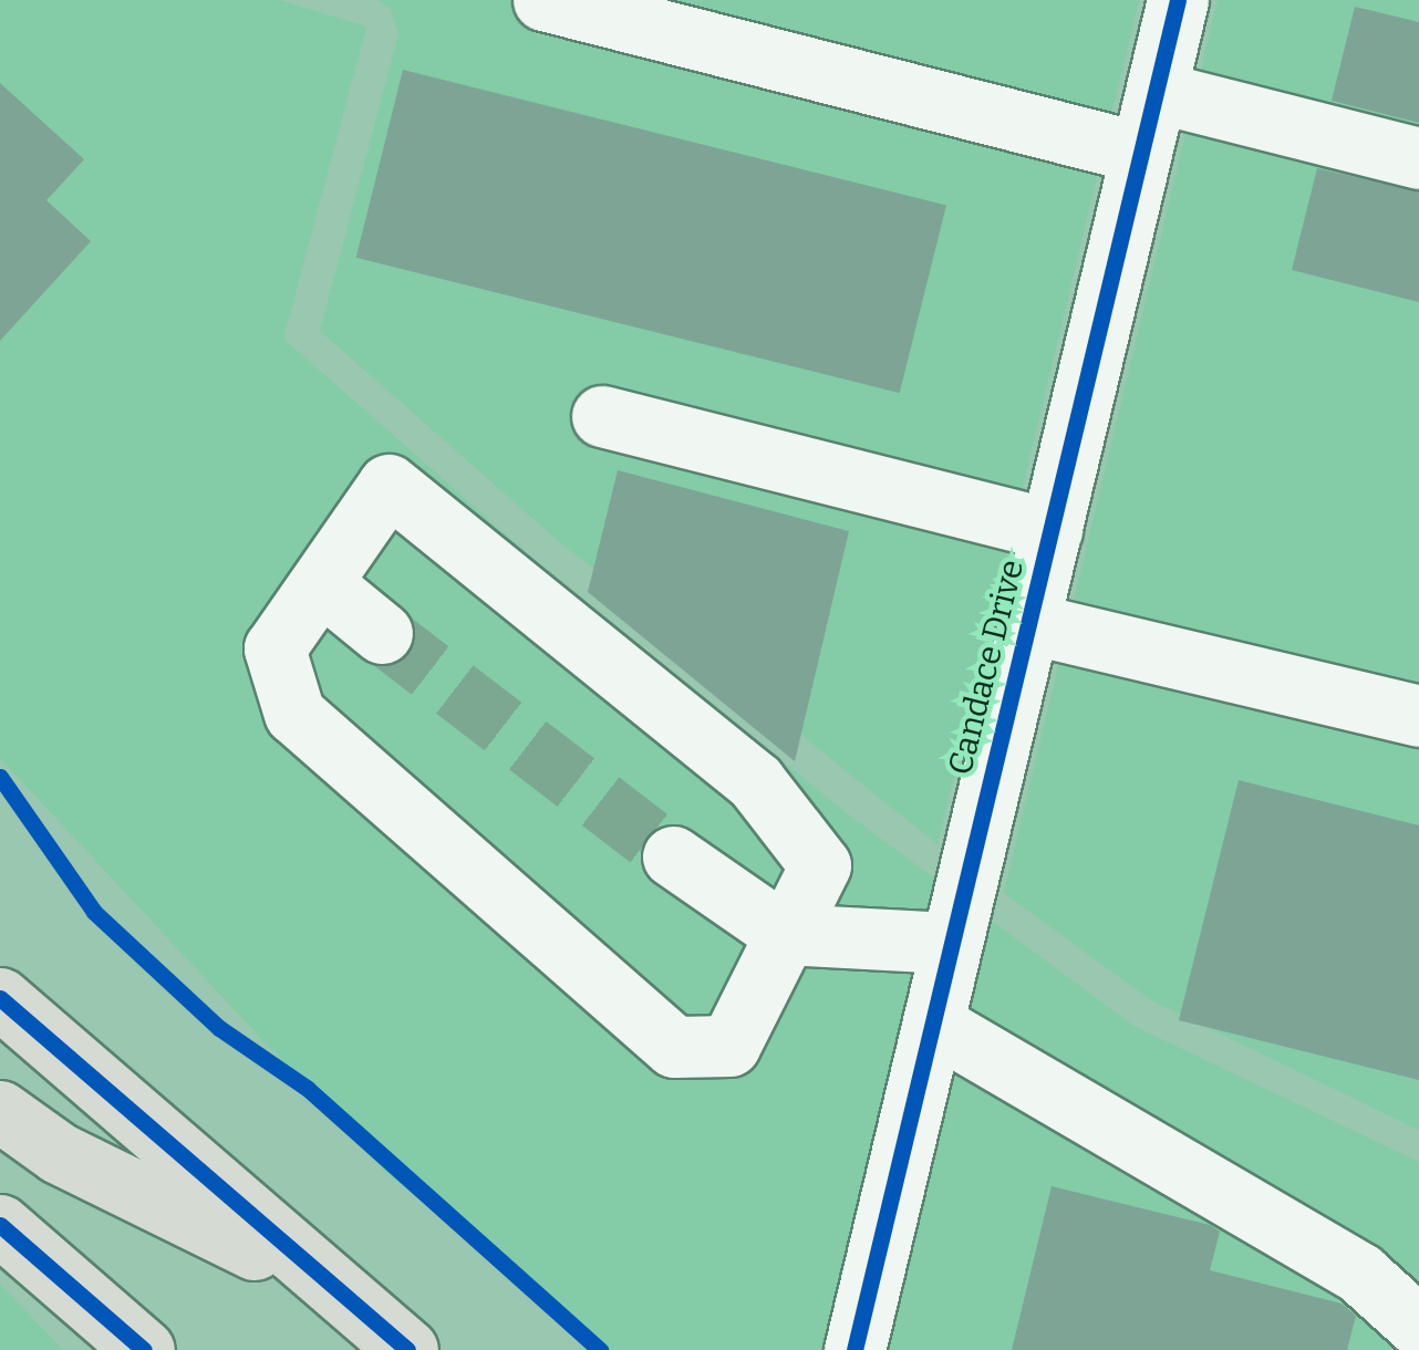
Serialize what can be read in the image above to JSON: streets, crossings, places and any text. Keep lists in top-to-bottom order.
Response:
{
  "streets": {
    "street": ["Candace Drive"]
  }
}
